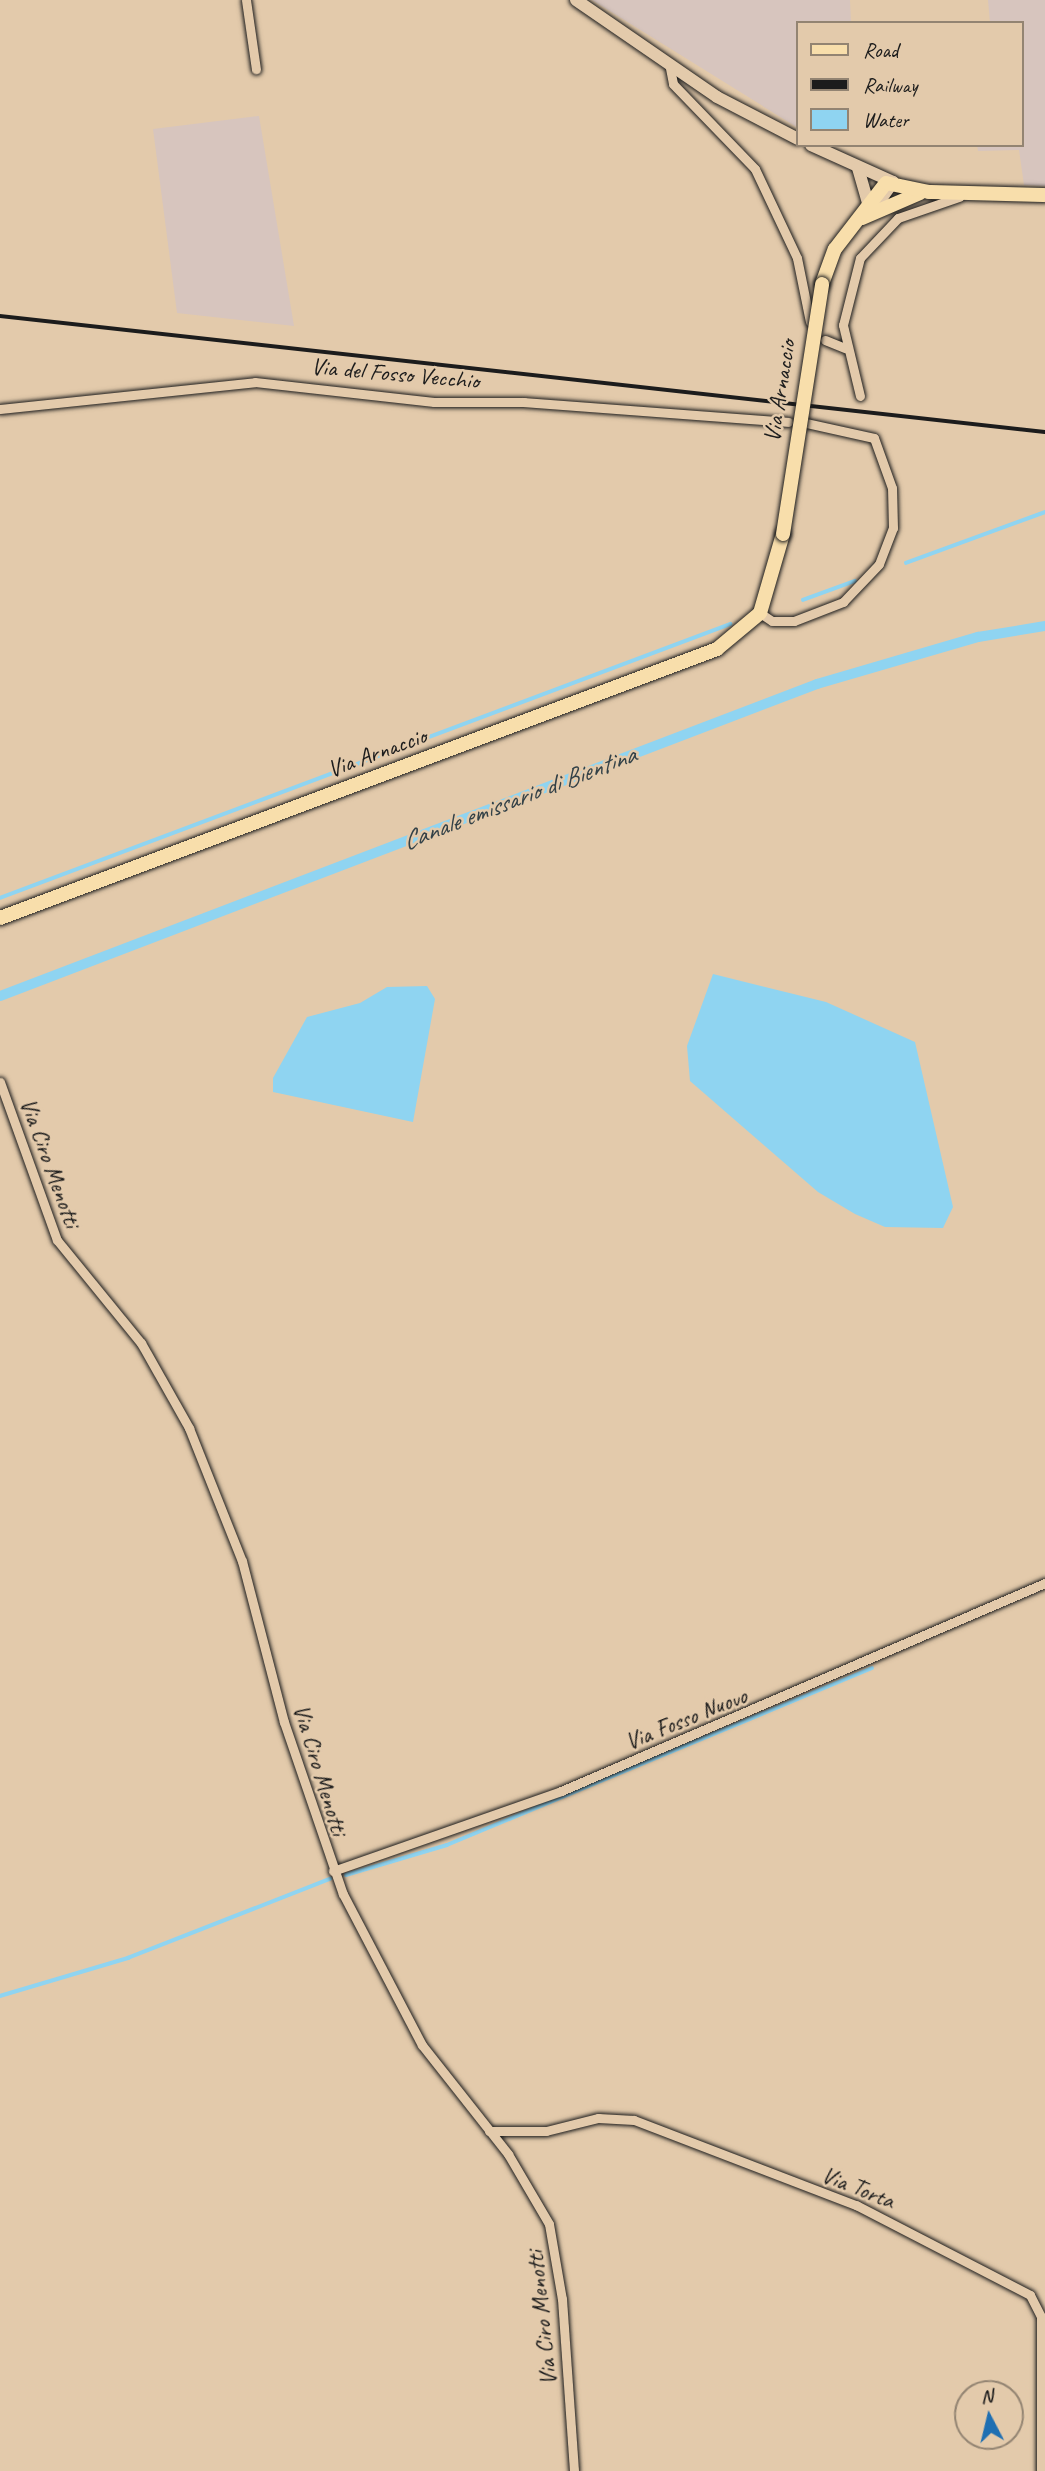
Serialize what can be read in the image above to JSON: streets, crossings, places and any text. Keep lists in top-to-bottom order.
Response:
{
  "streets": {
    "main road": ["Via Arnaccio"],
    "street": [
      "Via del Fosso Vecchio",
      "Via Ciro Menotti",
      "Via Fosso Nuovo",
      "Via Torta"
    ]
  },
  "crossings": [
    ["Via Ciro Menotti", "Via Fosso Nuovo"],
    ["Via Ciro Menotti", "Via Torta"]
  ],
  "water": ["Canale emissario di Bientina"],
  "legend": ["Road", "Railway", "Water"],
  "north": "top"
}
